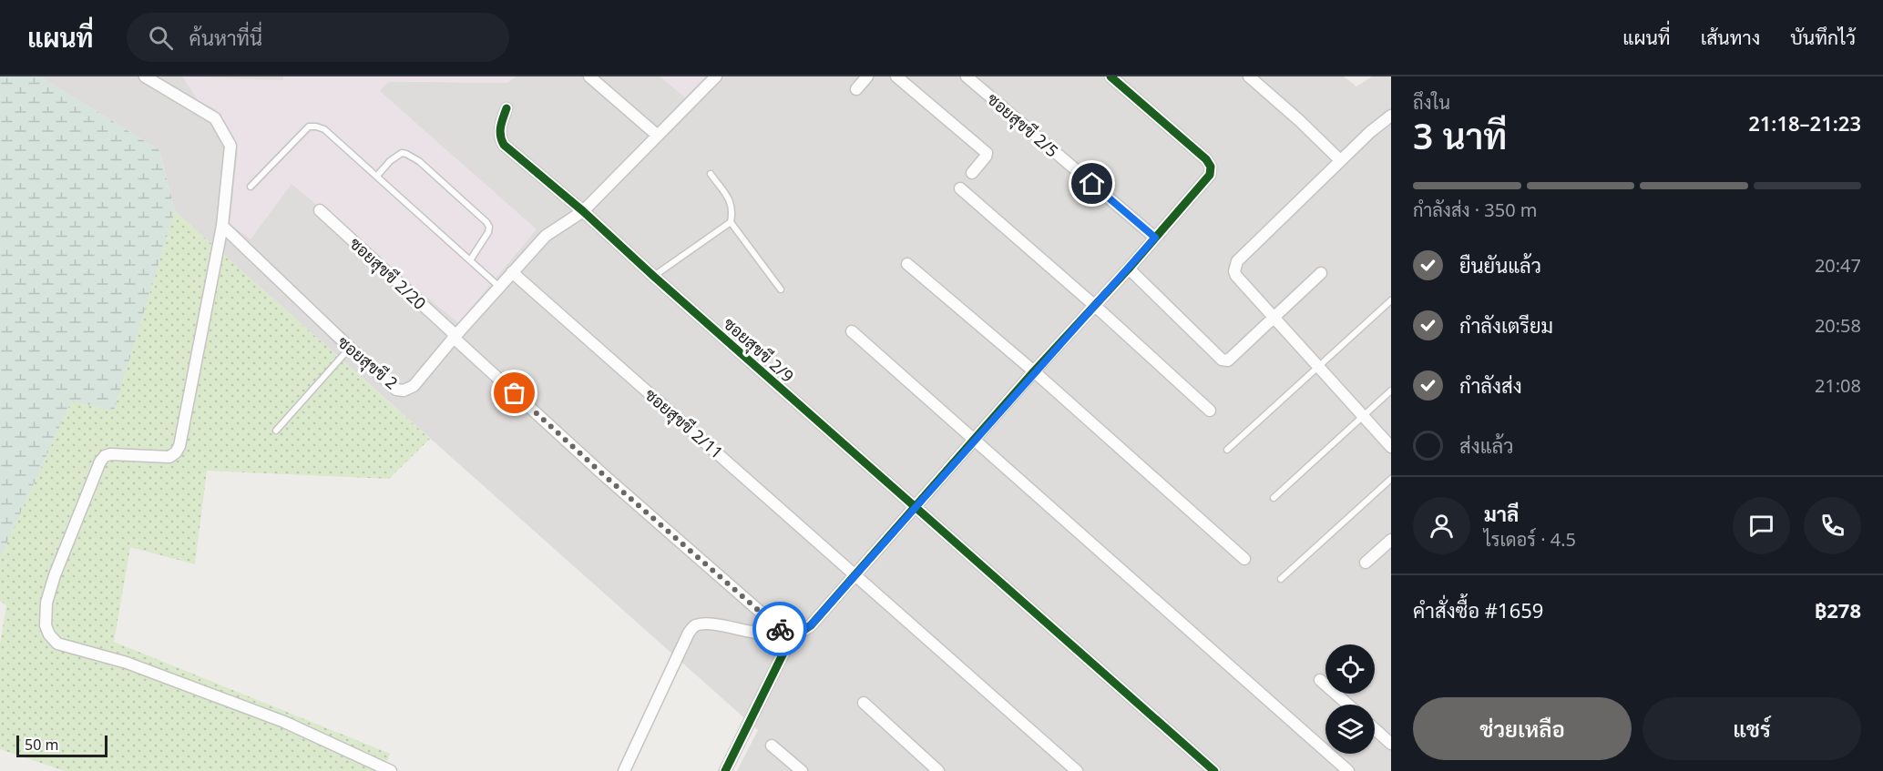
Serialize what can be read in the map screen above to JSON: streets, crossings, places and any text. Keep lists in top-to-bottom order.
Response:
{
  "streets": {
    "street": [
      "ซอยสุขขี 2/5",
      "ซอยสุขขี 2/20",
      "ซอยสุขขี 2/9",
      "ซอยสุขขี 2",
      "ซอยสุขขี 2/11"
    ]
  },
  "crossings": [
    ["ซอยสุขขี 2/20", "ซอยสุขขี 2"],
    ["ซอยสุขขี 2/9", "ซอยสุขขี 2"],
    ["ซอยสุขขี 2", "ซอยสุขขี 2/11"]
  ],
  "scale_bar": "50 m",
  "page": {
    "header": "แผนที่",
    "search": "ค้นหาที่นี่",
    "nav": ["แผนที่", "เส้นทาง", "บันทึกไว้"],
    "heading": ["3 นาที", "ถึงใน", "21:18–21:23"],
    "panel": [
      "มาลี",
      "ไรเดอร์ · 4.5",
      "คำสั่งซื้อ #1659",
      "฿278"
    ],
    "bar": "กำลังส่ง · 350 m",
    "list": [
      ["ยืนยันแล้ว", "20:47"],
      ["กำลังเตรียม", "20:58"],
      ["กำลังส่ง", "21:08"],
      "ส่งแล้ว"
    ],
    "buttons": ["ช่วยเหลือ", "แชร์"],
    "scale": "50 m"
  }
}
